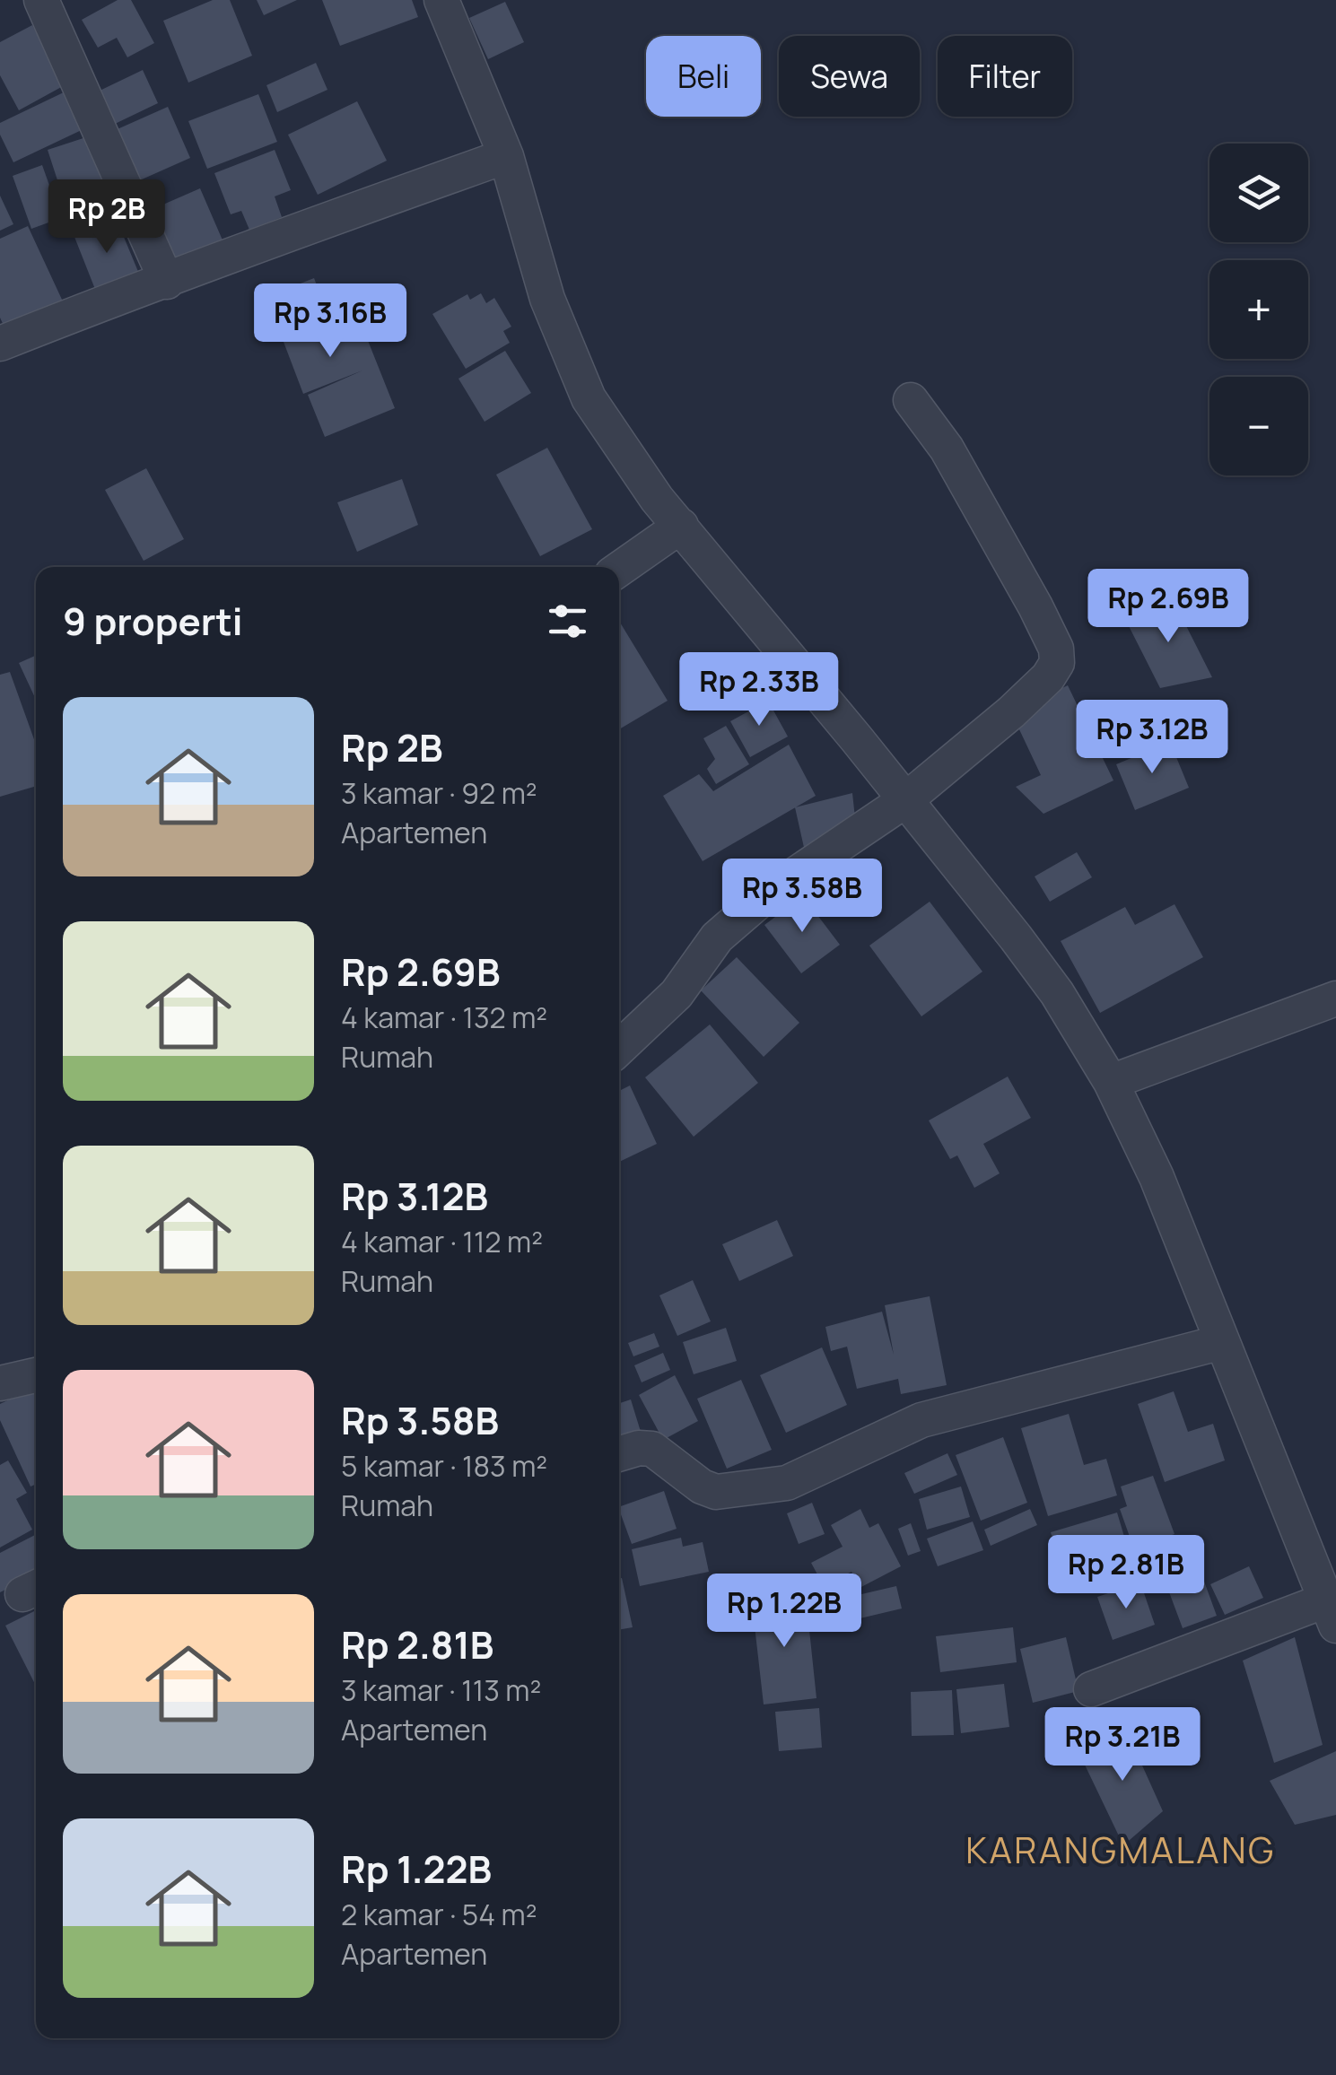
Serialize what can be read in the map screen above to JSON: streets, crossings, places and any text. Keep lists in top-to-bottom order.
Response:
{
  "districts": ["KARANGMALANG"],
  "page": {
    "chip": ["Beli", "Sewa", "Filter"],
    "map_buttons": ["+", "−"],
    "price": [
      "Rp 2B",
      "Rp 3.16B",
      "Rp 2.69B",
      "Rp 2.33B",
      "Rp 3.12B",
      "Rp 3.58B",
      "Rp 2.81B",
      "Rp 1.22B",
      "Rp 3.21B"
    ],
    "heading": "9 properti",
    "list": [
      {
        "name": "Rp 2B",
        "note": "3 kamar · 92 m² · Apartemen"
      },
      {
        "name": "Rp 2.69B",
        "note": "4 kamar · 132 m² · Rumah"
      },
      {
        "name": "Rp 3.12B",
        "note": "4 kamar · 112 m² · Rumah"
      },
      {
        "name": "Rp 3.58B",
        "note": "5 kamar · 183 m² · Rumah"
      },
      {
        "name": "Rp 2.81B",
        "note": "3 kamar · 113 m² · Apartemen"
      },
      {
        "name": "Rp 1.22B",
        "note": "2 kamar · 54 m² · Apartemen"
      }
    ]
  }
}
